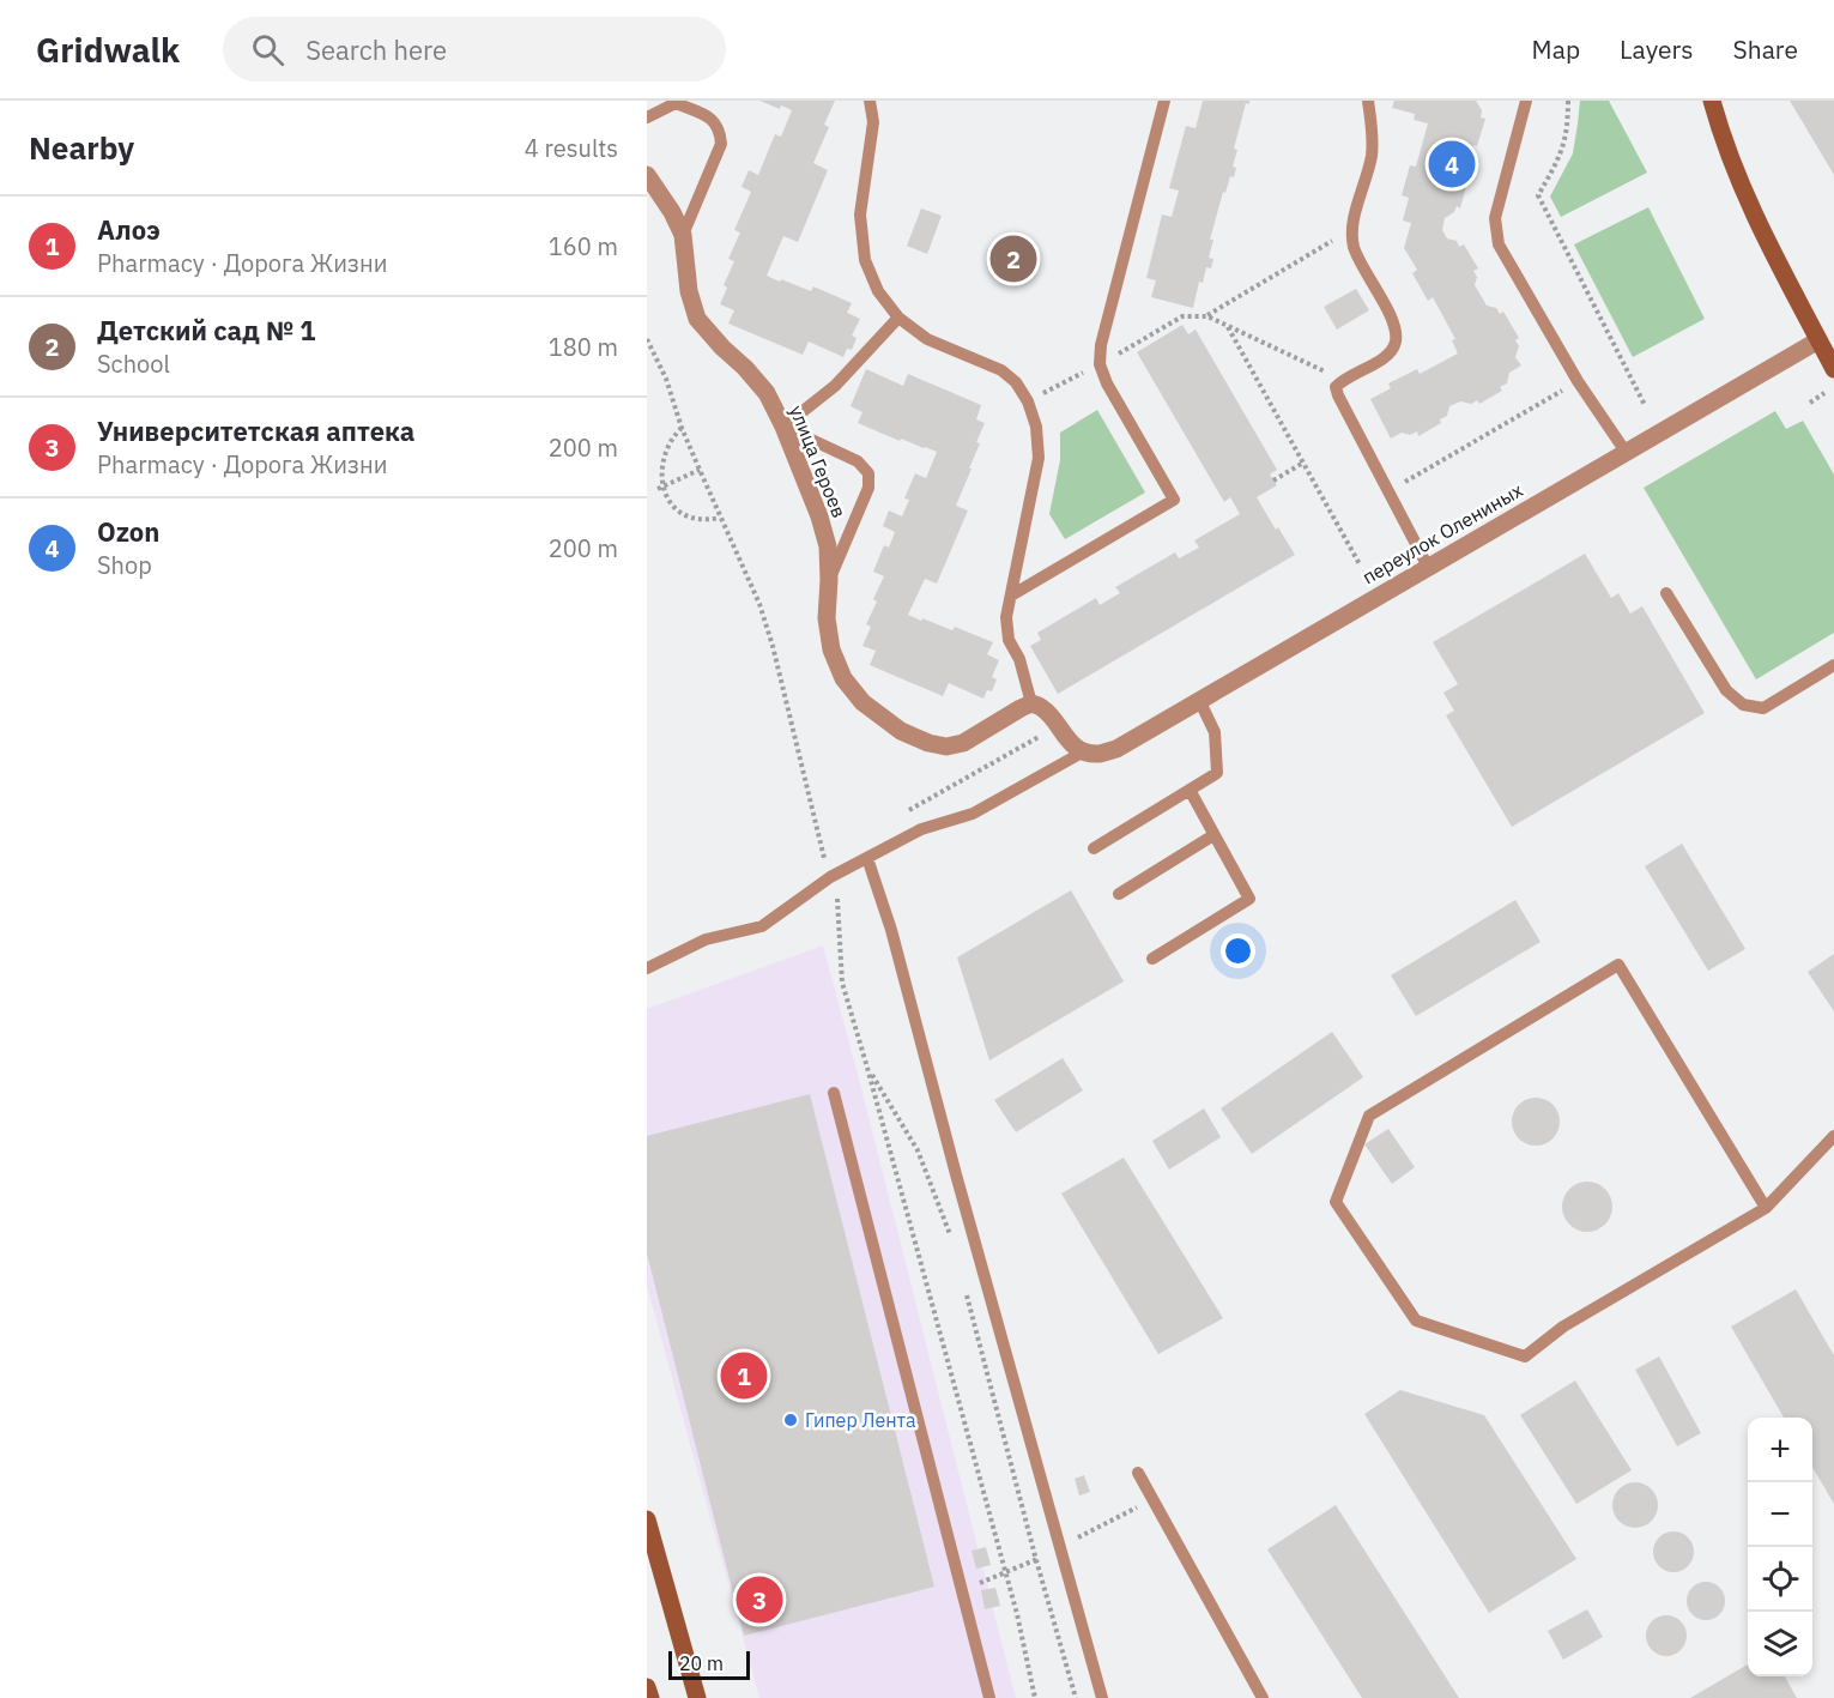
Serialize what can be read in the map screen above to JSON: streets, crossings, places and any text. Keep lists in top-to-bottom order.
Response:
{
  "streets": {
    "street": ["улица Героев", "переулок Олениных"]
  },
  "places": ["Гипер Лента"],
  "scale_bar": "20 m",
  "page": {
    "header": "Gridwalk",
    "search": "Search here",
    "nav": ["Map", "Layers", "Share"],
    "heading": ["Nearby", "4 results"],
    "pins": [
      "4",
      "2",
      "1",
      "3"
    ],
    "list": [
      {
        "mark": "1",
        "name": "Алоэ",
        "note": "Pharmacy · Дорога Жизни",
        "value": "160 m"
      },
      {
        "mark": "2",
        "name": "Детский сад № 1",
        "note": "School",
        "value": "180 m"
      },
      {
        "mark": "3",
        "name": "Университетская аптека",
        "note": "Pharmacy · Дорога Жизни",
        "value": "200 m"
      },
      {
        "mark": "4",
        "name": "Ozon",
        "note": "Shop",
        "value": "200 m"
      }
    ],
    "map_buttons": ["+", "−"],
    "scale": "20 m"
  }
}
